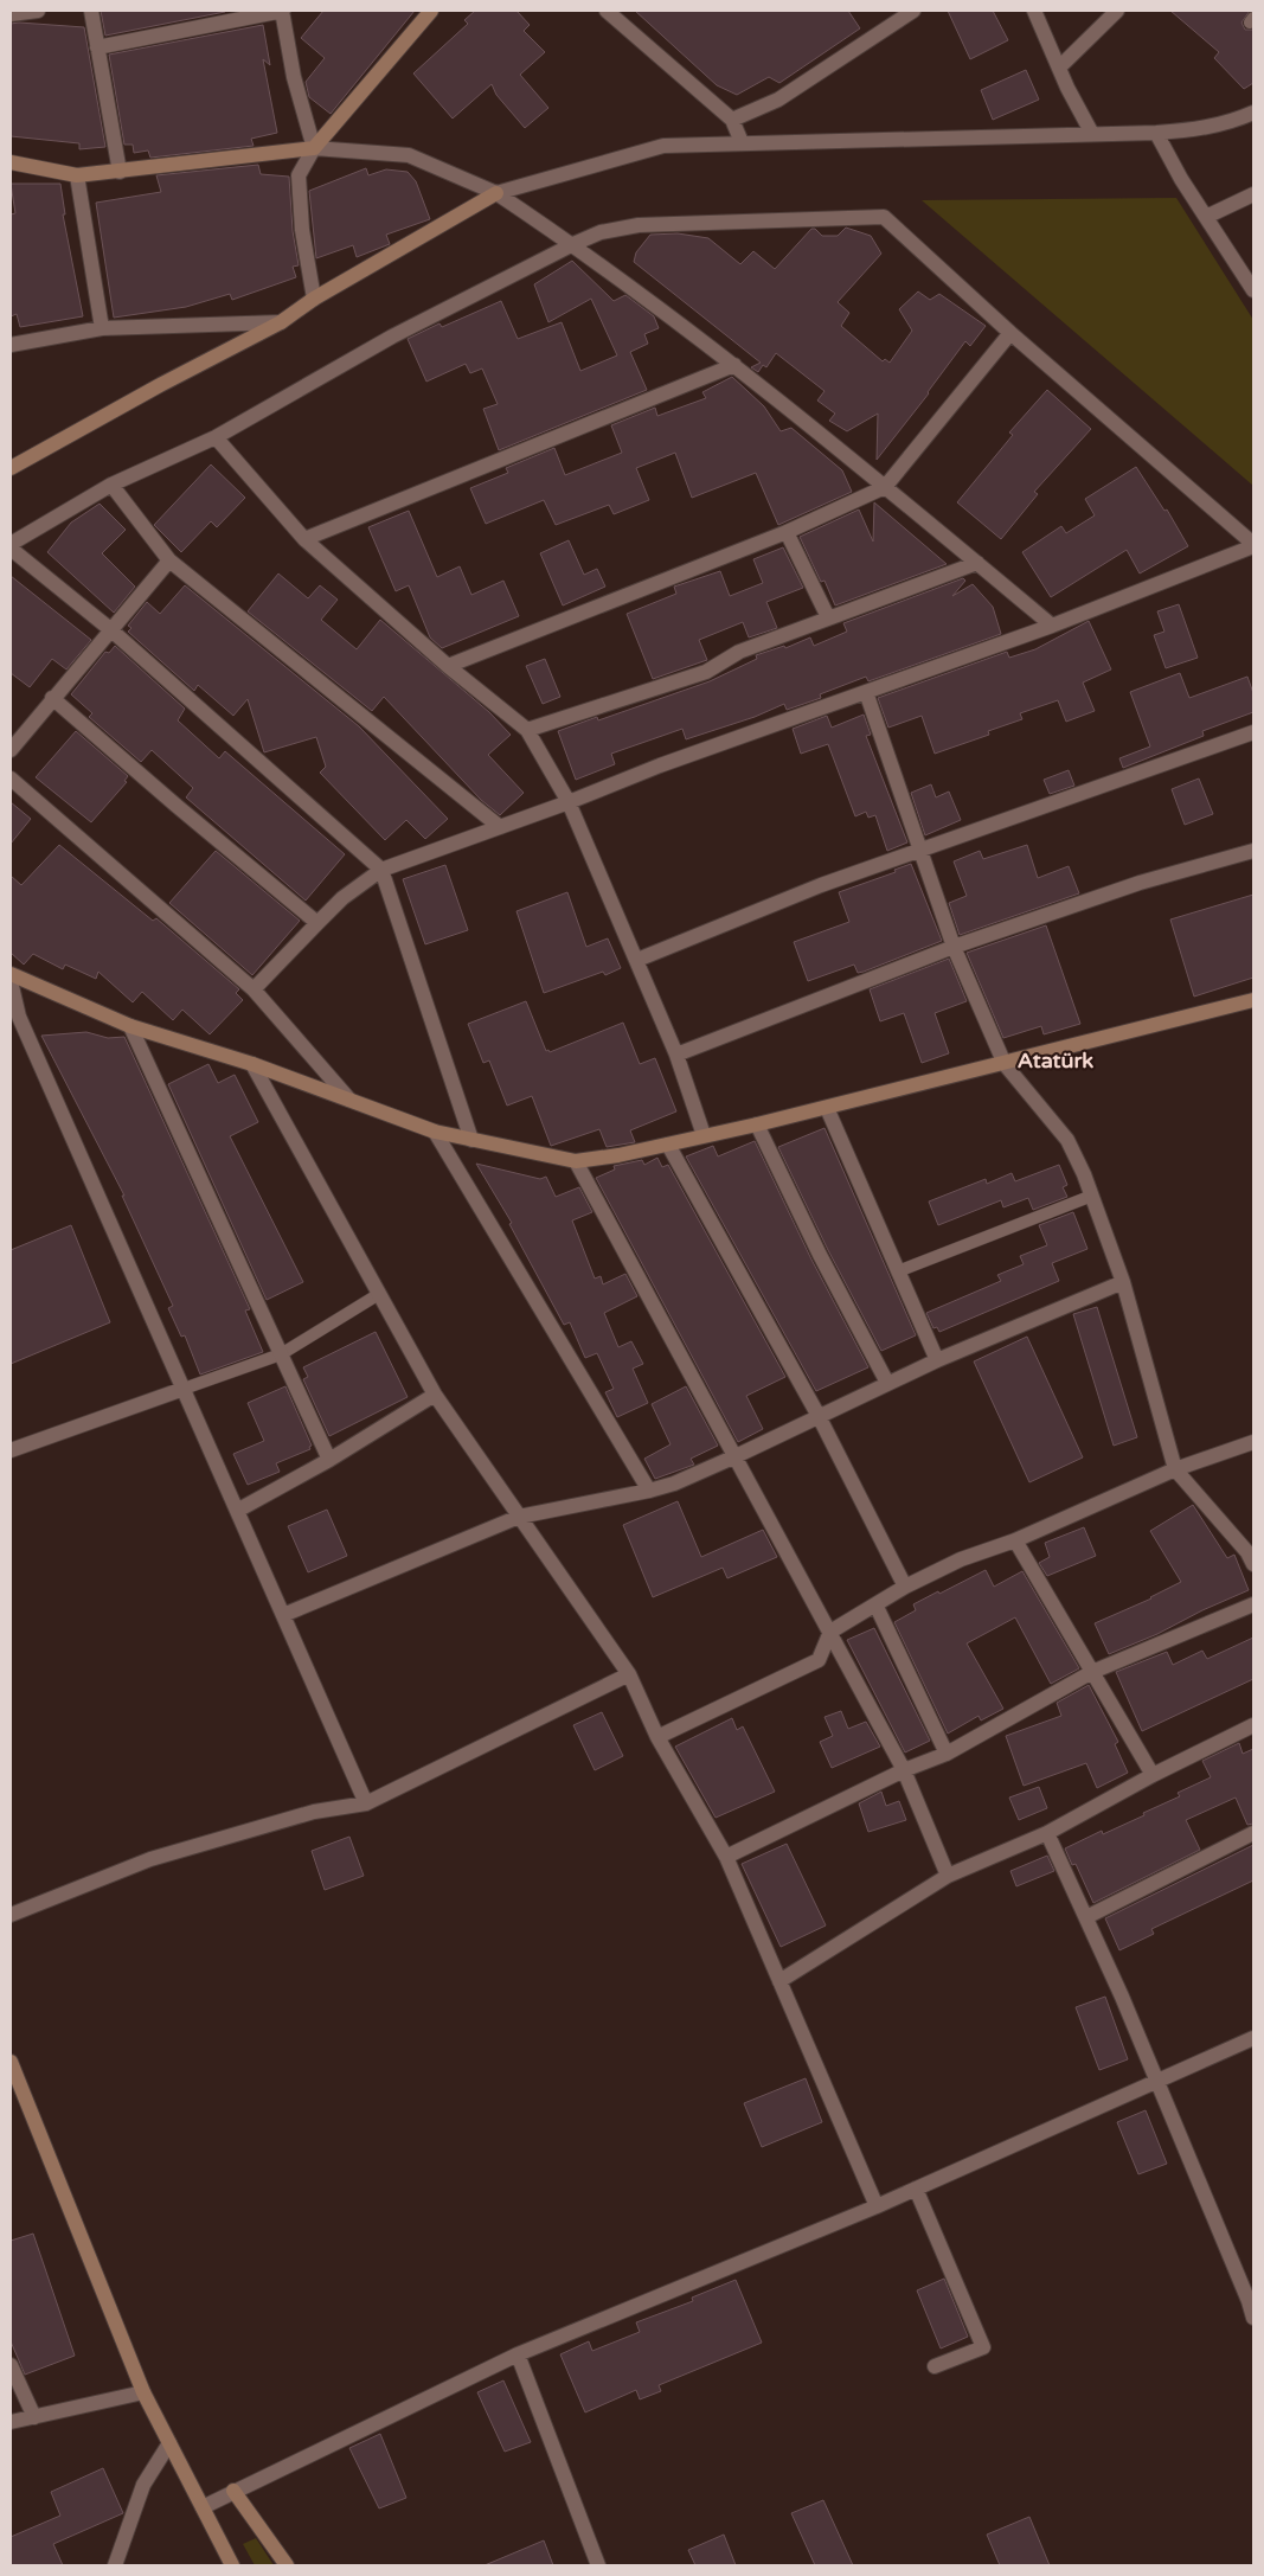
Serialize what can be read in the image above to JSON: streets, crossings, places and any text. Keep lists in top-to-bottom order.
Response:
{
  "districts": ["Atatürk"]
}
